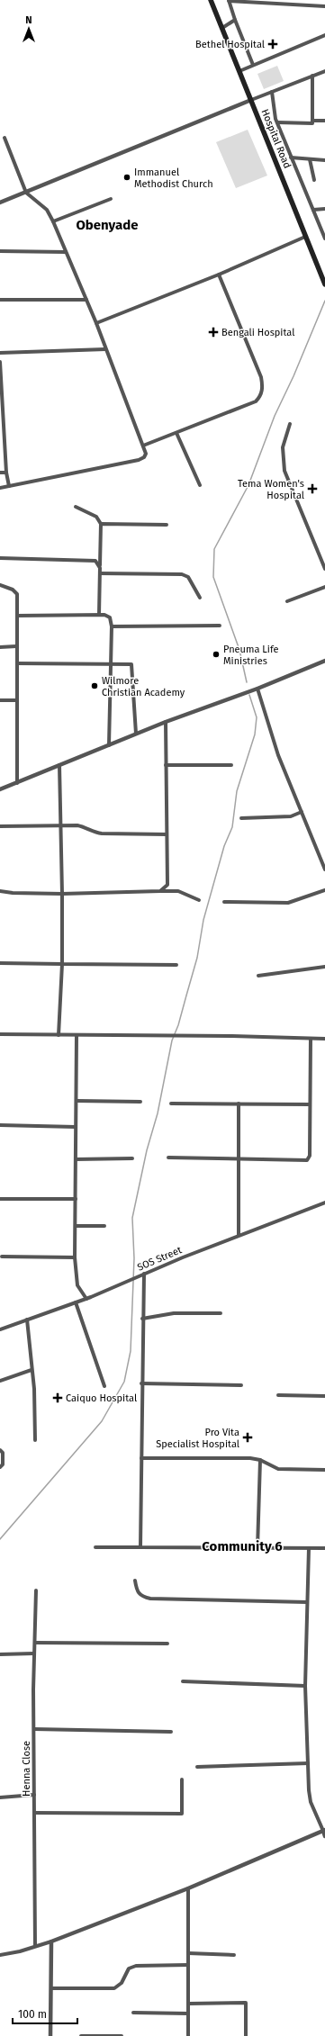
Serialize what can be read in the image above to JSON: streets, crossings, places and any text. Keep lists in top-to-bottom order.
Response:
{
  "streets": {
    "main road": ["Hospital Road"],
    "street": ["SOS Street", "Henna Close"]
  },
  "districts": ["Obenyade", "Community 6"],
  "places": {
    "health": [
      "Bethel Hospital",
      "Bengali Hospital",
      "Tema Women's Hospital",
      "Caiquo Hospital",
      "Pro Vita Specialist Hospital"
    ],
    "other": ["Immanuel Methodist Church", "Pneuma Life Ministries", "Wilmore Christian Academy"]
  },
  "scale_bar": "100 m",
  "north": "top"
}
